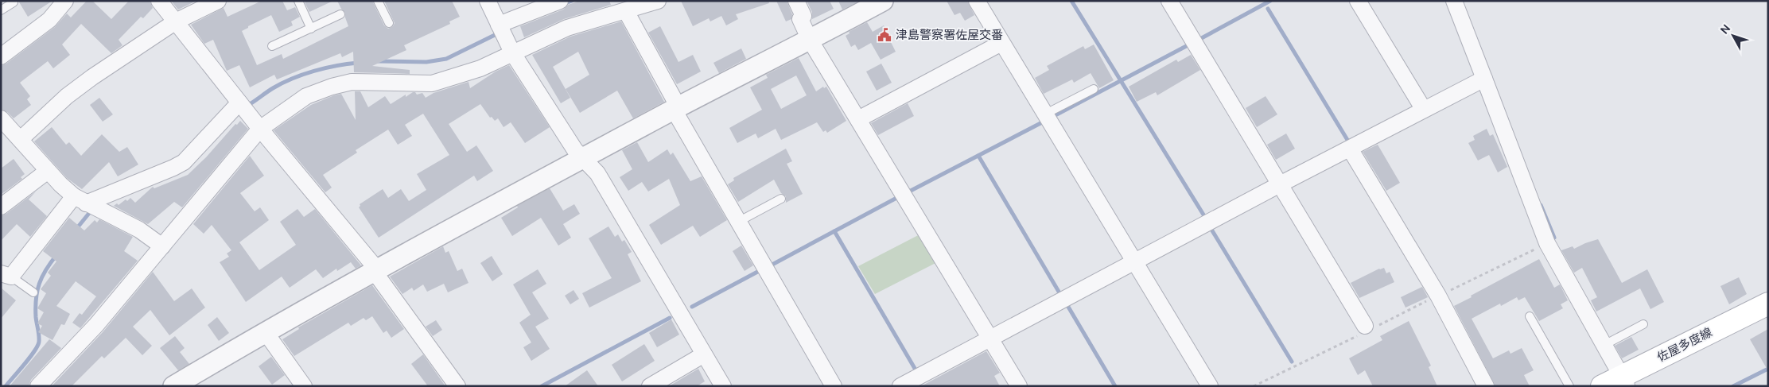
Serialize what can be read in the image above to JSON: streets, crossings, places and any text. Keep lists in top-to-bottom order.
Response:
{
  "streets": {
    "main road": ["佐屋多度線"]
  },
  "places": {
    "public building": ["津島警察署佐屋交番"]
  },
  "north": "top left"
}
